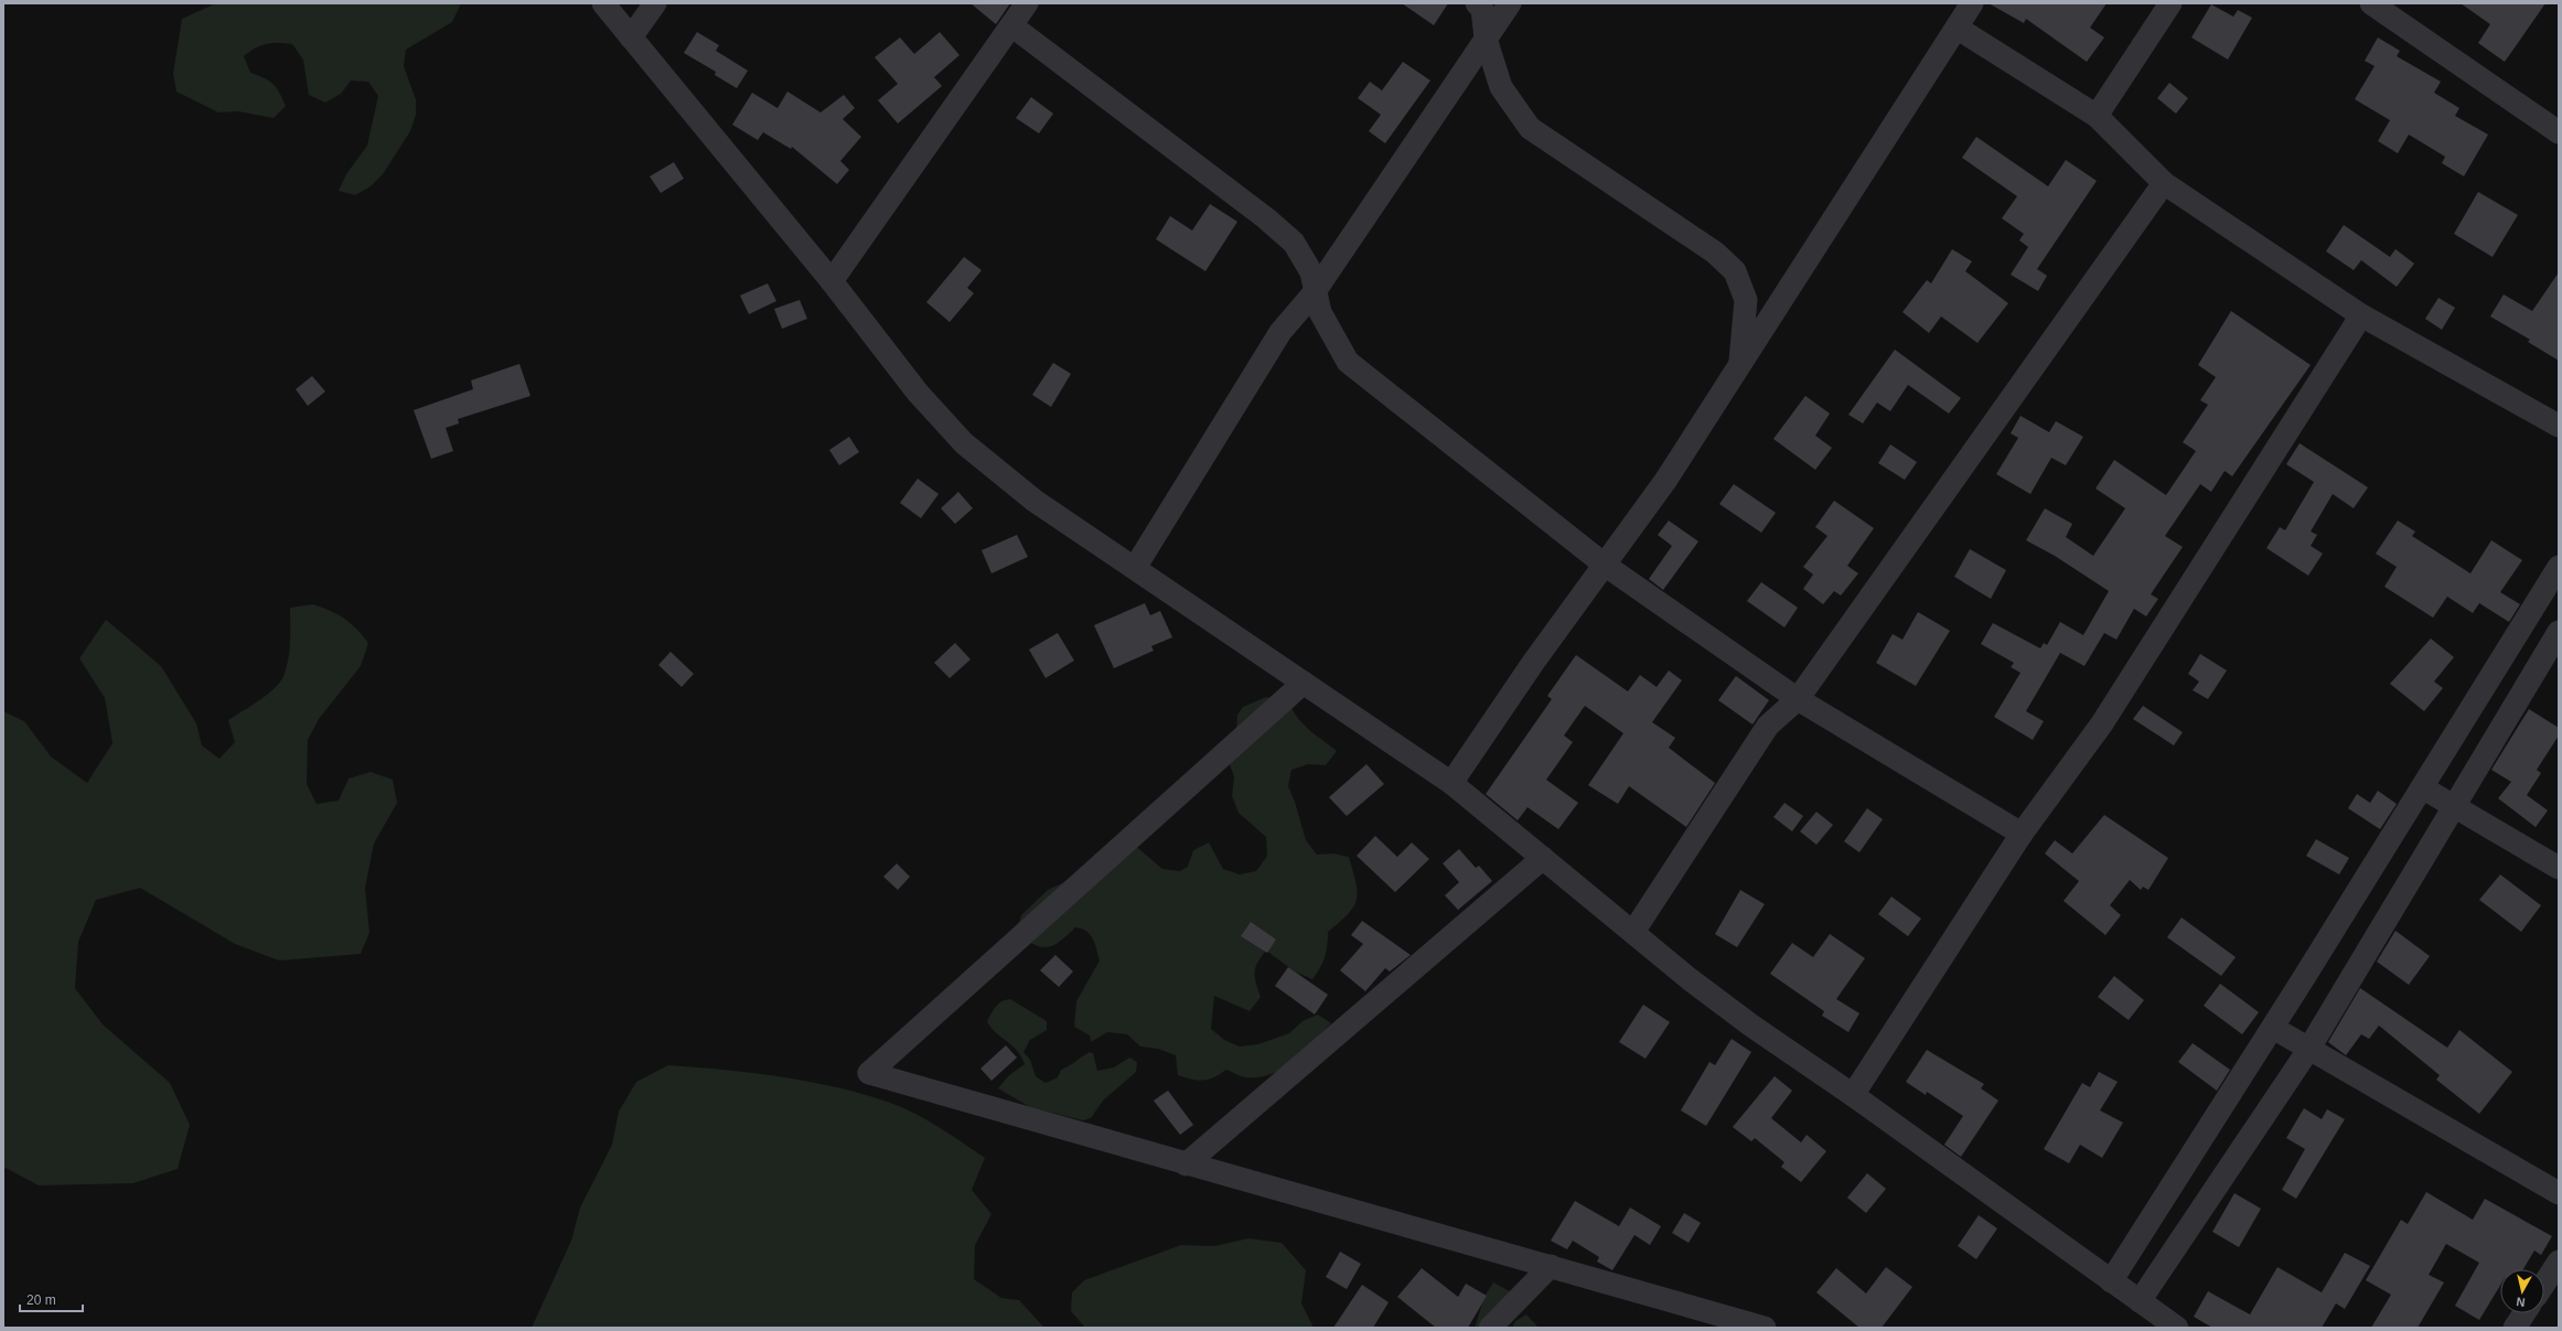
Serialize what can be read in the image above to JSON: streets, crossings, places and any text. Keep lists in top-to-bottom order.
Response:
{
  "scale_bar": "20 m",
  "north": "bottom"
}
